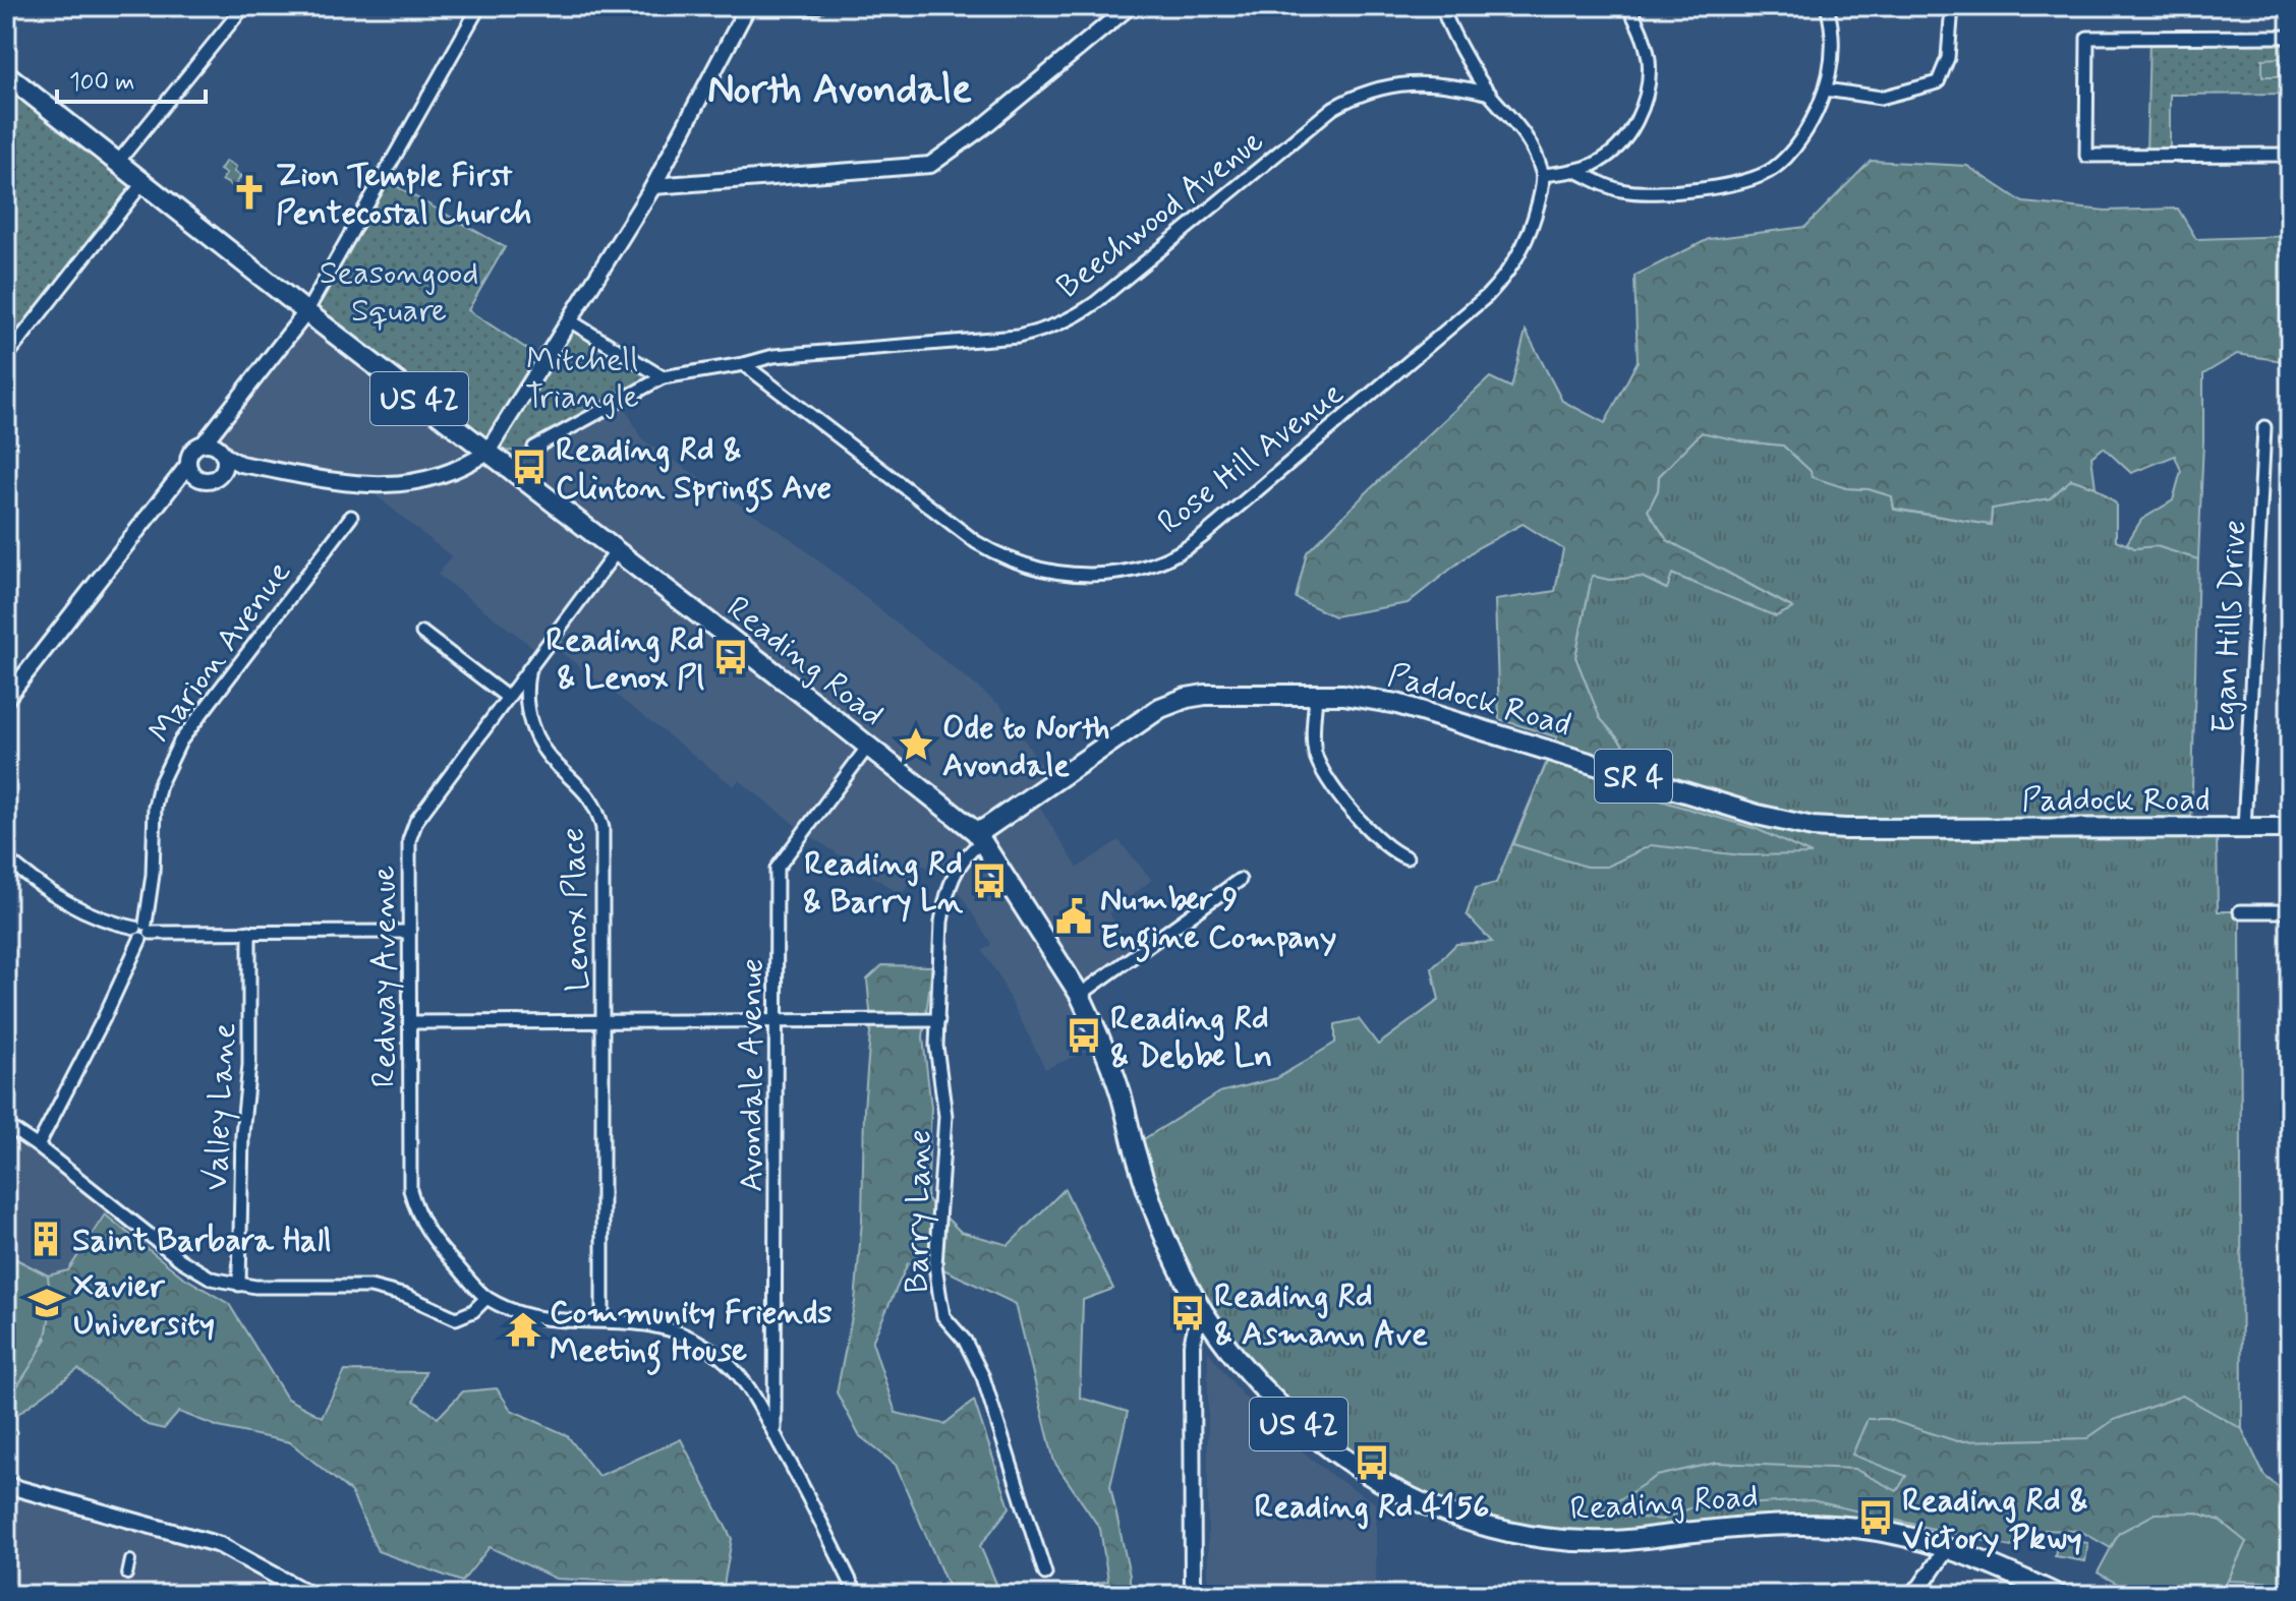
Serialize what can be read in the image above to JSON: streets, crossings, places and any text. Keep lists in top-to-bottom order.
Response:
{
  "streets": {
    "main road": [
      "US 42",
      "Reading Road",
      "Paddock Road",
      "SR 4"
    ],
    "street": [
      "Beechwood Avenue",
      "Rose Hill Avenue",
      "Egan Hills Drive",
      "Marion Avenue",
      "Lenox Place",
      "Redway Avenue",
      "Avondale Avenue",
      "Valley Lane",
      "Barry Lane"
    ]
  },
  "crossings": [
    ["Beechwood Avenue", "Rose Hill Avenue"],
    ["Egan Hills Drive", "Paddock Road"],
    ["Reading Road", "Paddock Road"],
    ["Reading Road", "Avondale Avenue"],
    ["Reading Road", "Barry Lane"],
    ["Paddock Road", "Barry Lane"],
    ["Lenox Place", "Redway Avenue"]
  ],
  "districts": ["North Avondale"],
  "parks": ["Seasongood Square", "Mitchell Triangle"],
  "places": {
    "church": ["Zion Temple First Pentecostal Church"],
    "bus stop": [
      "Reading Rd & Clinton Springs Ave",
      "Reading Rd & Lenox Pl",
      "Reading Rd & Barry Ln",
      "Reading Rd & Debbe Ln",
      "Reading Rd & Asmann Ave",
      "Reading Rd 4156",
      "Reading Rd & Victory Pkwy"
    ],
    "place": ["Ode to North Avondale"],
    "public building": ["Number 9 Engine Company"],
    "building": ["Saint Barbara Hall"],
    "school or university": ["Xavier University"],
    "temple": ["Community Friends Meeting House"]
  },
  "scale_bar": "100 m"
}
